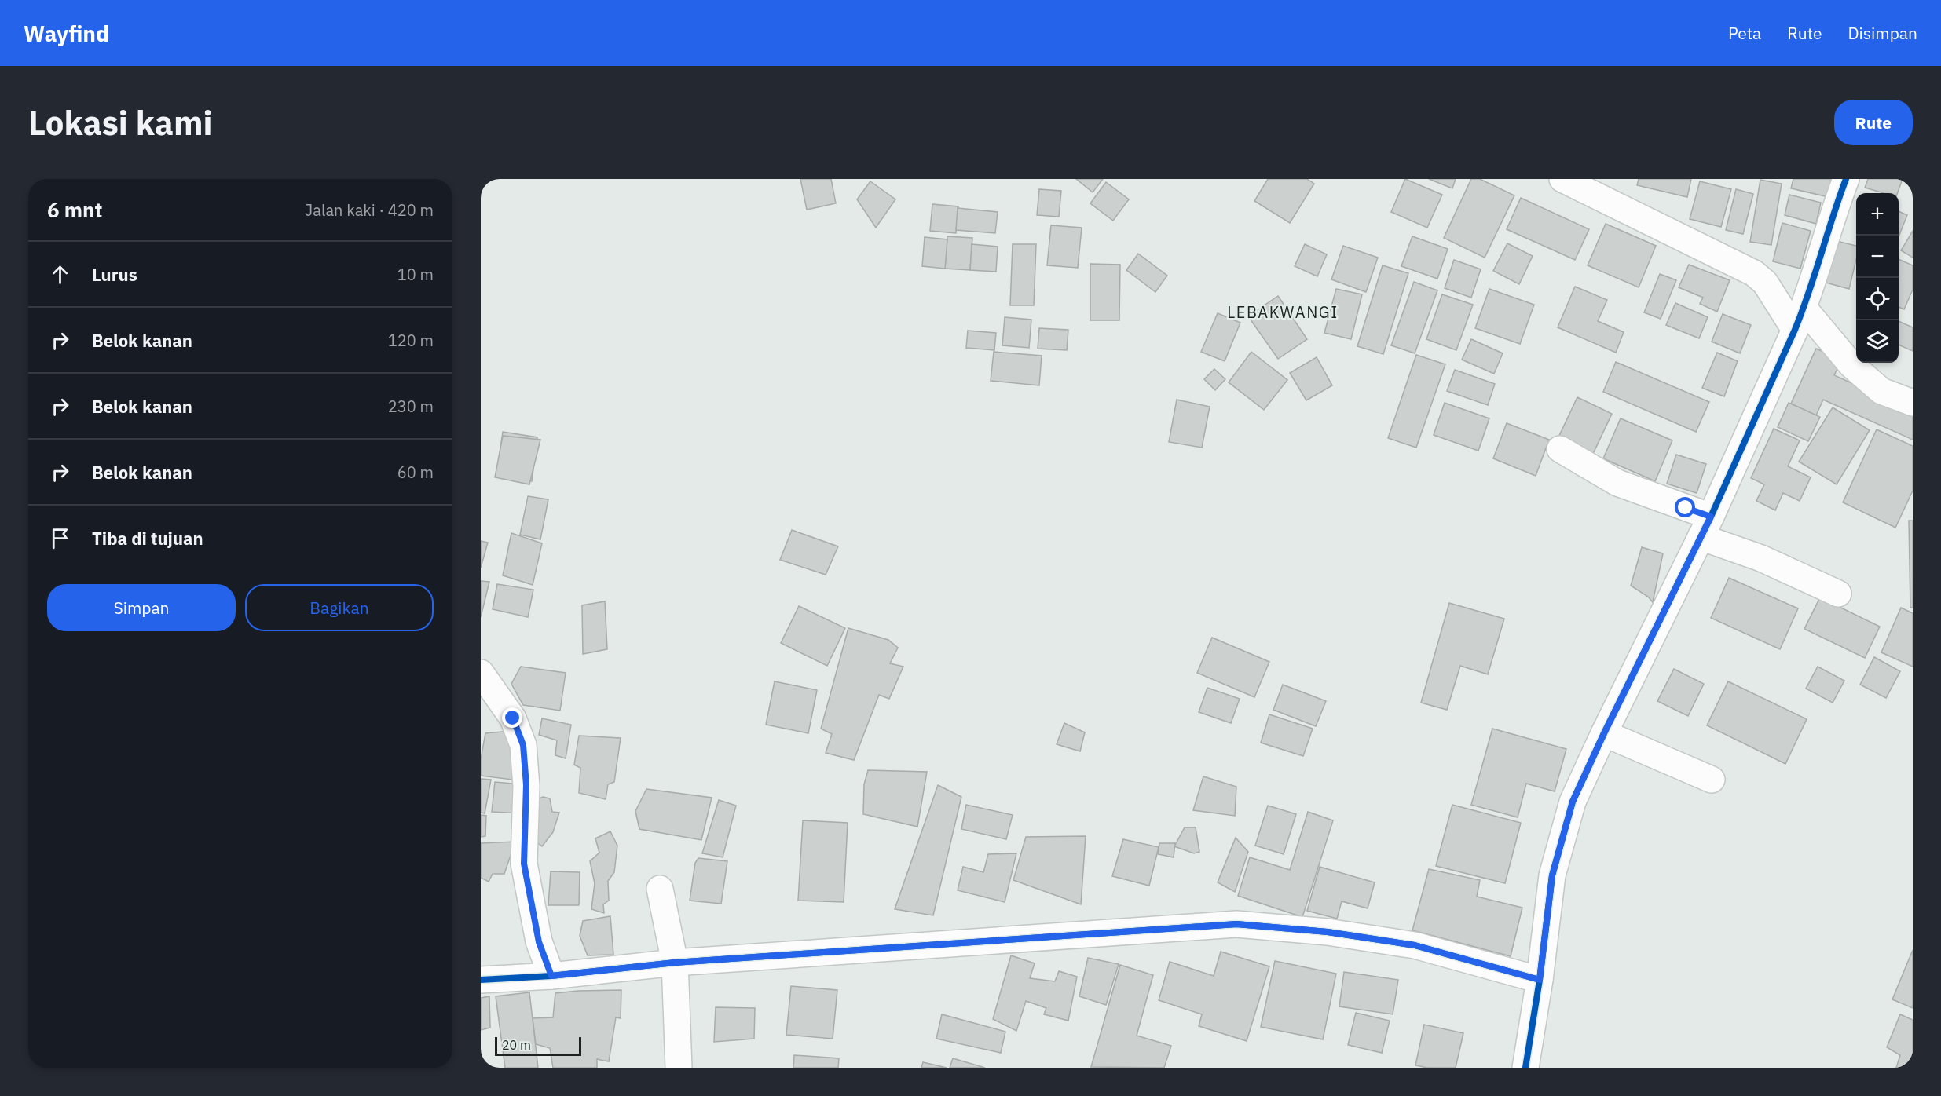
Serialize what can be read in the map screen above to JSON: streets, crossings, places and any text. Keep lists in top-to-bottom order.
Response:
{
  "districts": ["LEBAKWANGI"],
  "scale_bar": "20 m",
  "page": {
    "header": "Wayfind",
    "nav": ["Peta", "Rute", "Disimpan"],
    "buttons": [
      "Rute",
      ["Simpan", "Bagikan"]
    ],
    "title": "Lokasi kami",
    "heading": ["6 mnt", "Jalan kaki · 420 m"],
    "map_buttons": ["+", "−"],
    "list": [
      ["Lurus", "10 m"],
      ["Belok kanan", "120 m"],
      ["Belok kanan", "230 m"],
      ["Belok kanan", "60 m"],
      "Tiba di tujuan"
    ],
    "scale": "20 m"
  }
}
